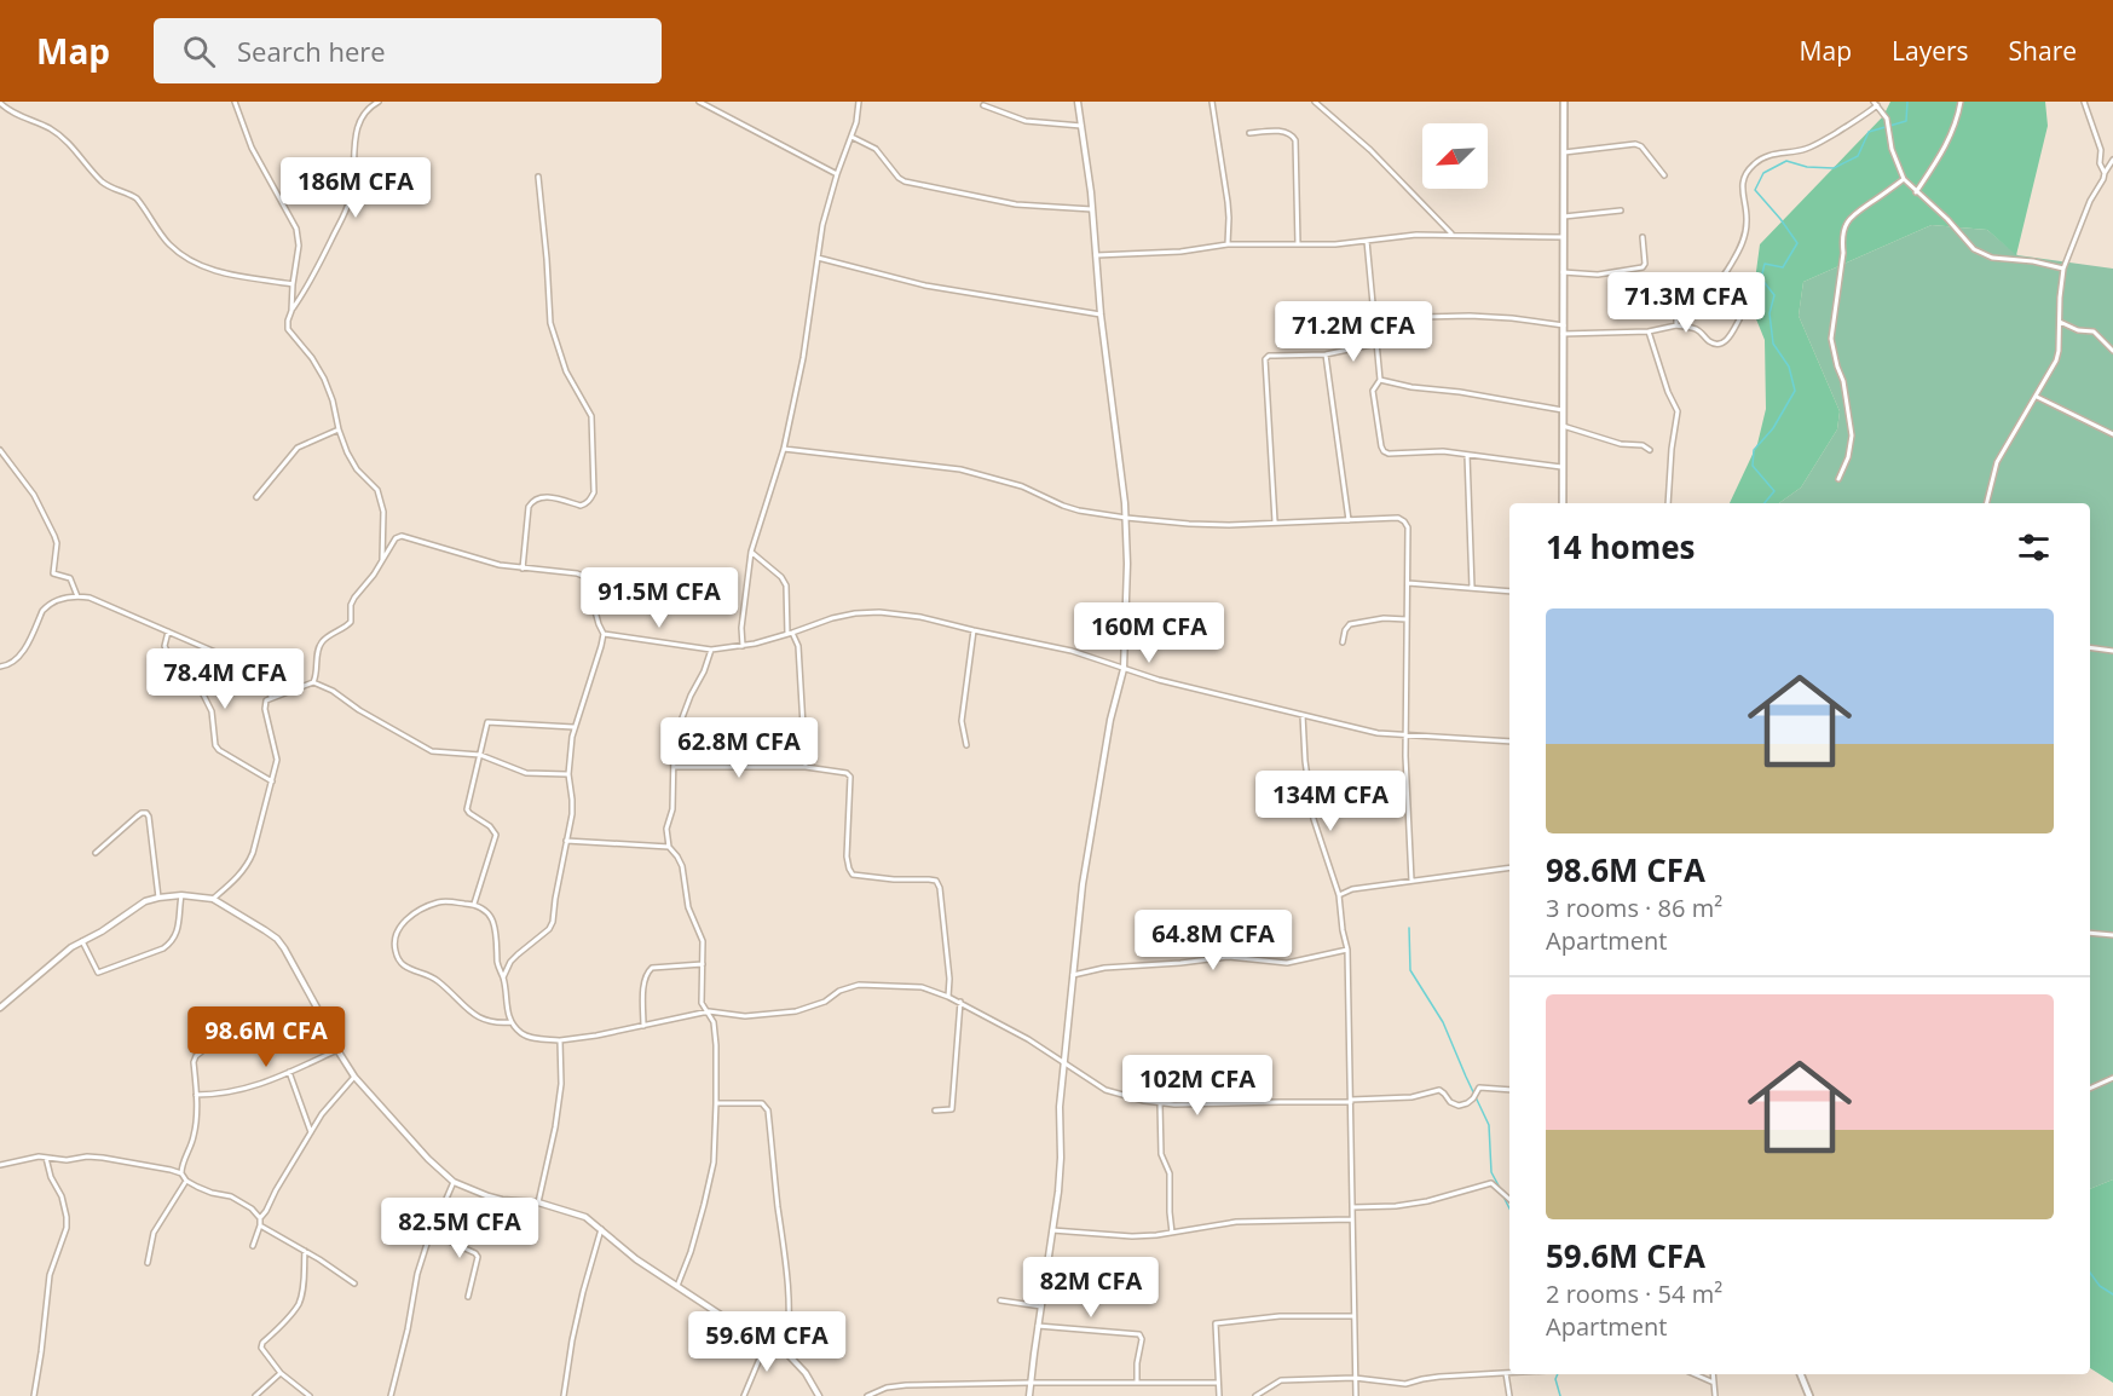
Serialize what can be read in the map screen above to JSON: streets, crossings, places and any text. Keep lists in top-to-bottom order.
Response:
{
  "north": "bottom left",
  "page": {
    "header": "Map",
    "search": "Search here",
    "nav": ["Map", "Layers", "Share"],
    "price": [
      "186M CFA",
      "71.3M CFA",
      "71.2M CFA",
      "91.5M CFA",
      "160M CFA",
      "78.4M CFA",
      "62.8M CFA",
      "134M CFA",
      "64.8M CFA",
      "98.6M CFA",
      "102M CFA",
      "82.5M CFA",
      "82M CFA",
      "59.6M CFA"
    ],
    "heading": "14 homes",
    "list": [
      {
        "name": "98.6M CFA",
        "note": "3 rooms · 86 m² · Apartment"
      },
      {
        "name": "59.6M CFA",
        "note": "2 rooms · 54 m² · Apartment"
      }
    ]
  }
}
